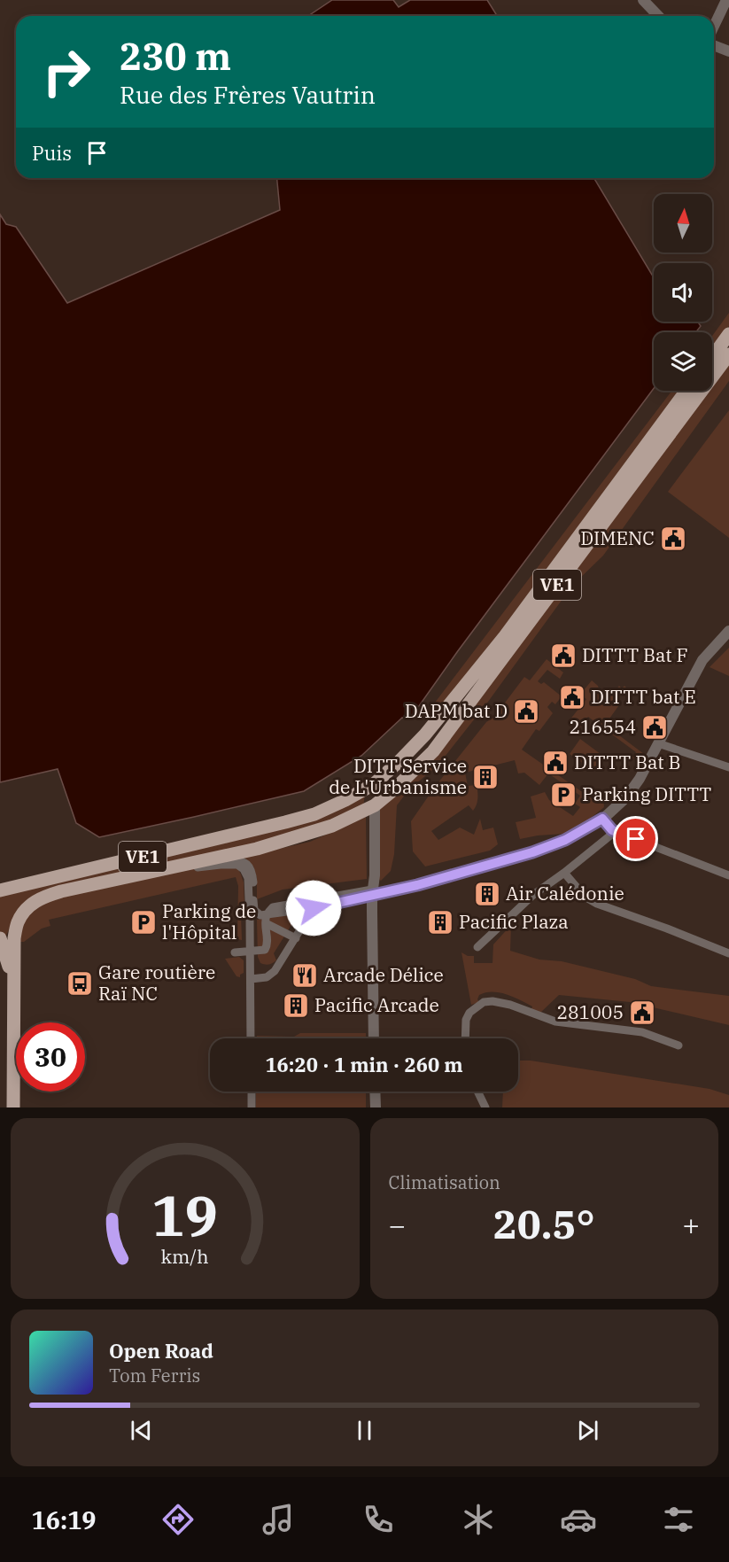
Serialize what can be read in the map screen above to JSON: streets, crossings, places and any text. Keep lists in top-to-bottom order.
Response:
{
  "streets": {
    "main road": ["VE1"]
  },
  "places": {
    "public building": [
      "DIMENC",
      "DITTT Bat F",
      "DITTT bat E",
      "DAPM bat D",
      "216554",
      "DITTT Bat B",
      "281005"
    ],
    "building": [
      "DITT Service de L'Urbanisme",
      "Air Calédonie",
      "Pacific Plaza",
      "Pacific Arcade"
    ],
    "parking": ["Parking DITTT", "Parking de l'Hôpital"],
    "restaurant": ["Arcade Délice"],
    "bus stop": ["Gare routière Raï NC"]
  },
  "north": "top",
  "page": {
    "turn": ["230 m", "Rue des Frères Vautrin"],
    "then": "Puis",
    "limit": "30",
    "trip": "16:20 · 1 min · 260 m",
    "tile": "Climatisation",
    "heat": ["−", "20.5°", "+"],
    "song": ["Open Road", "Tom Ferris"],
    "tabs": "16:19",
    "gauge": ["19", "km/h"]
  }
}
